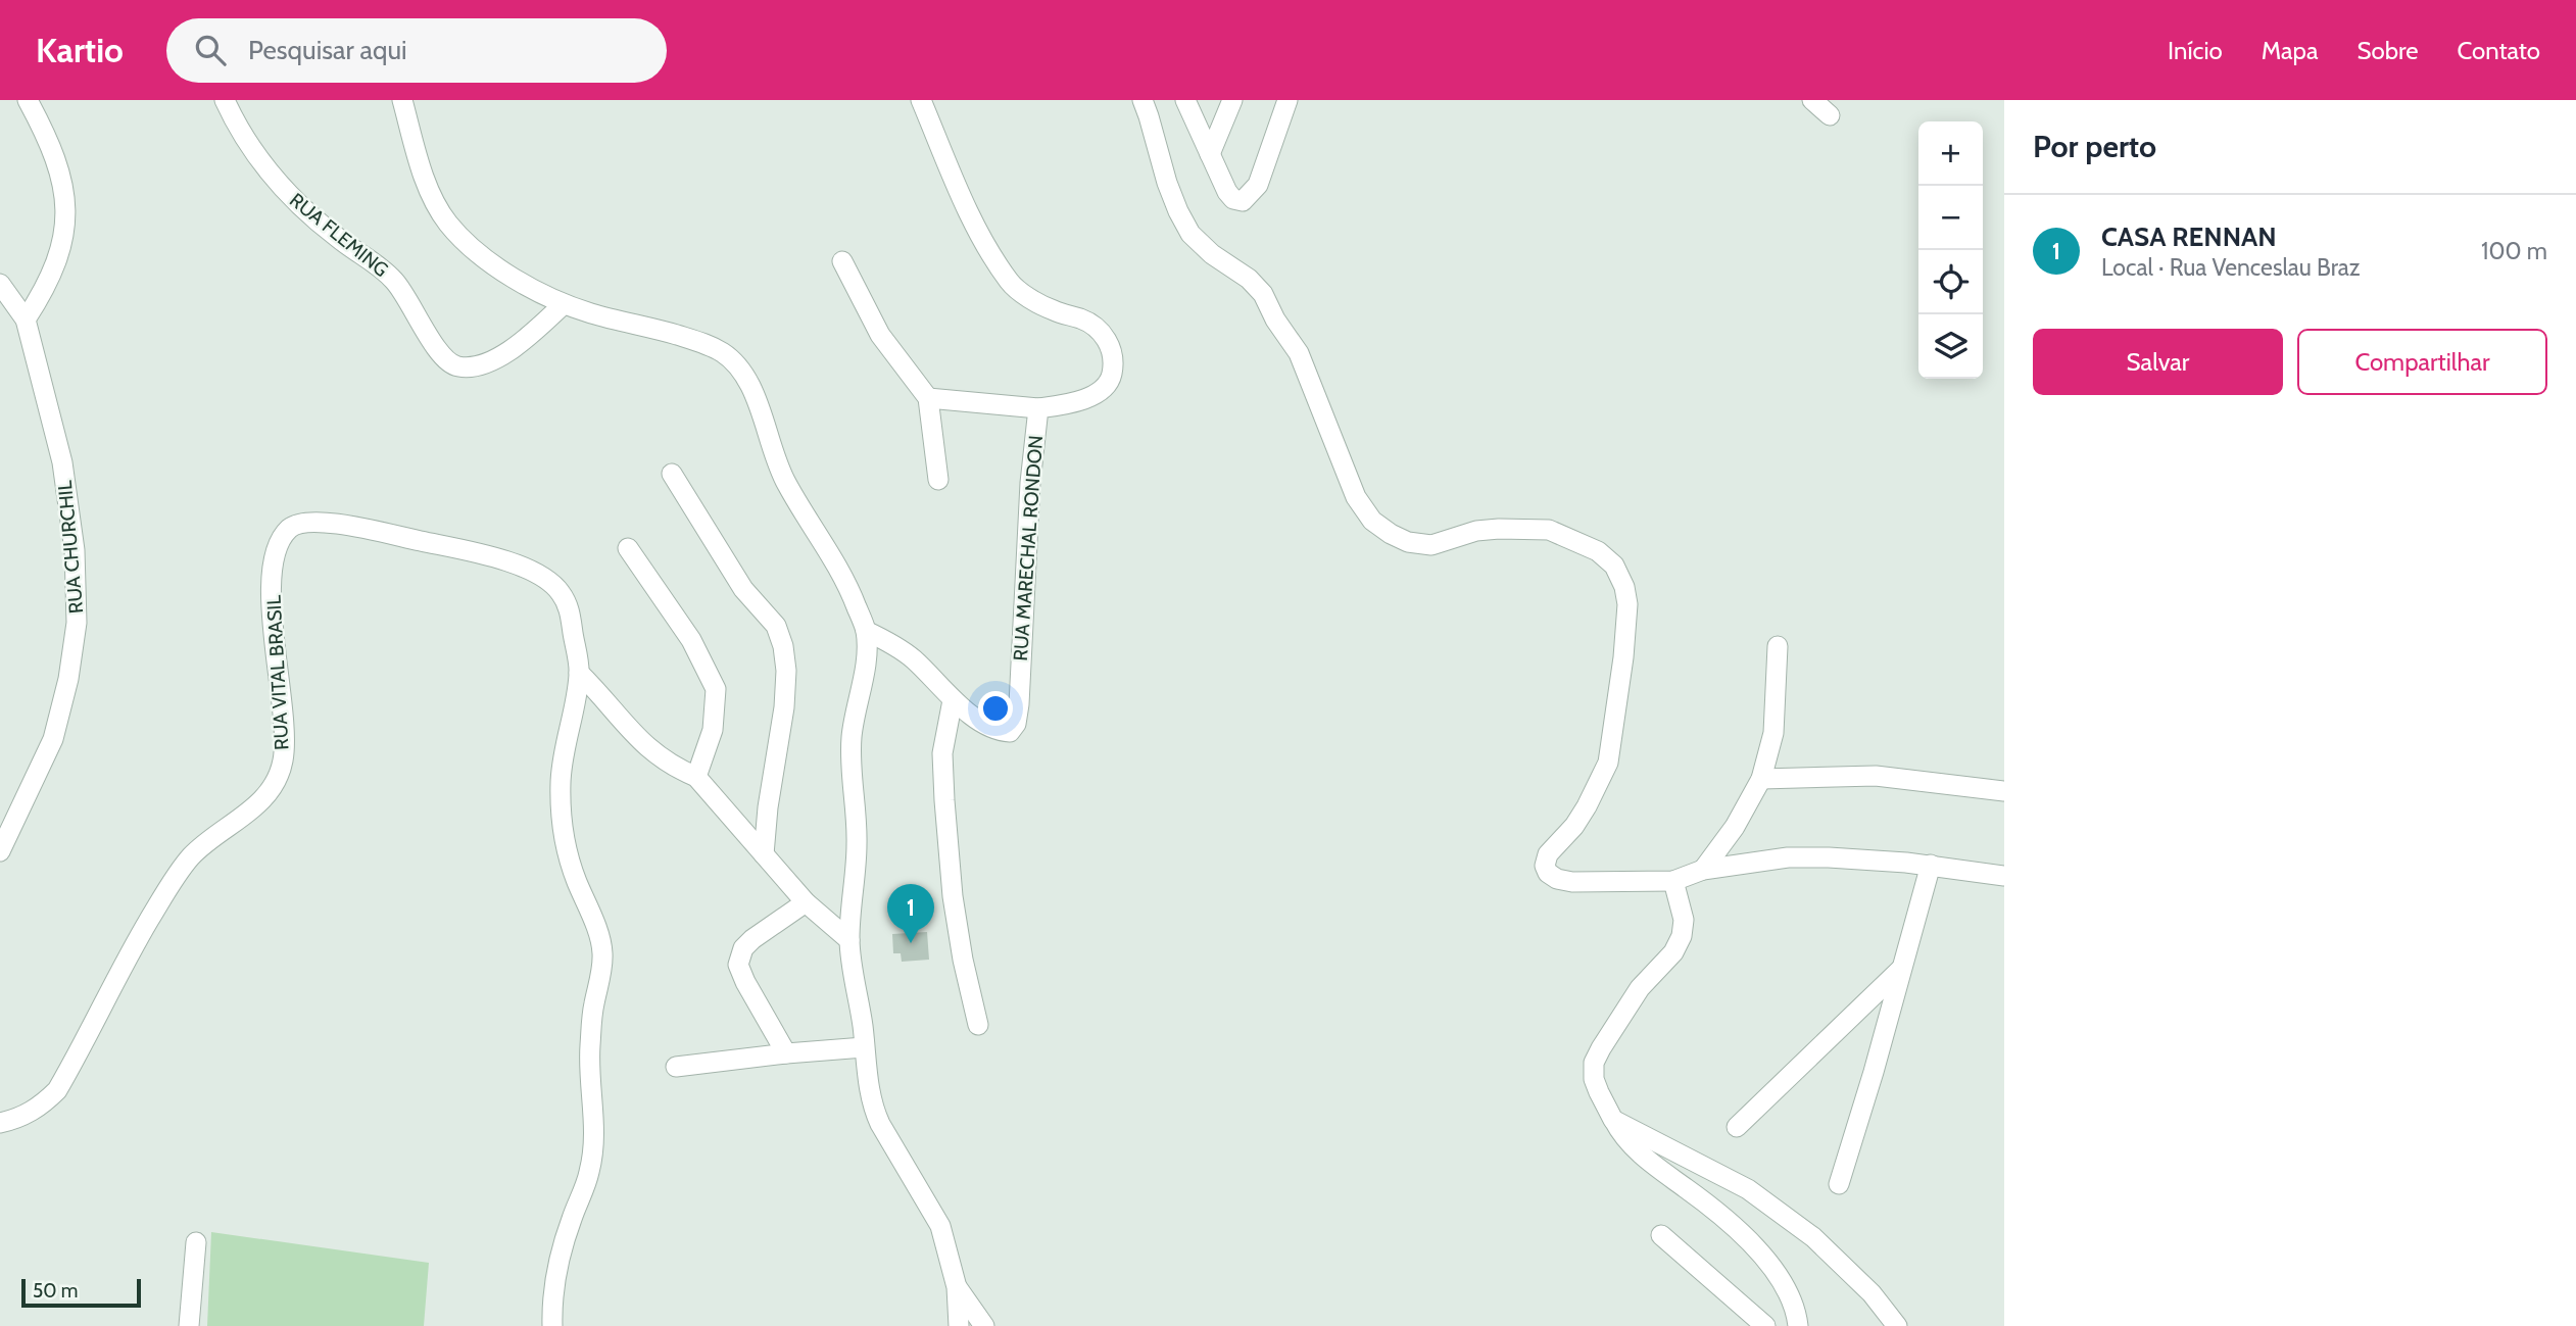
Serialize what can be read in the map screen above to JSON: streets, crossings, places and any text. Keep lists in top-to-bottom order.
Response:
{
  "streets": {
    "street": [
      "RUA FLEMING",
      "RUA CHURCHIL",
      "RUA MARECHAL RONDON",
      "RUA VITAL BRASIL"
    ]
  },
  "scale_bar": "50 m",
  "page": {
    "header": "Kartio",
    "search": "Pesquisar aqui",
    "nav": [
      "Início",
      "Mapa",
      "Sobre",
      "Contato"
    ],
    "heading": "Por perto",
    "map_buttons": ["+", "−"],
    "list": [
      {
        "mark": "1",
        "name": "CASA RENNAN",
        "note": "Local · Rua Venceslau Braz",
        "value": "100 m"
      }
    ],
    "buttons": ["Salvar", "Compartilhar"],
    "pins": "1",
    "scale": "50 m"
  }
}
